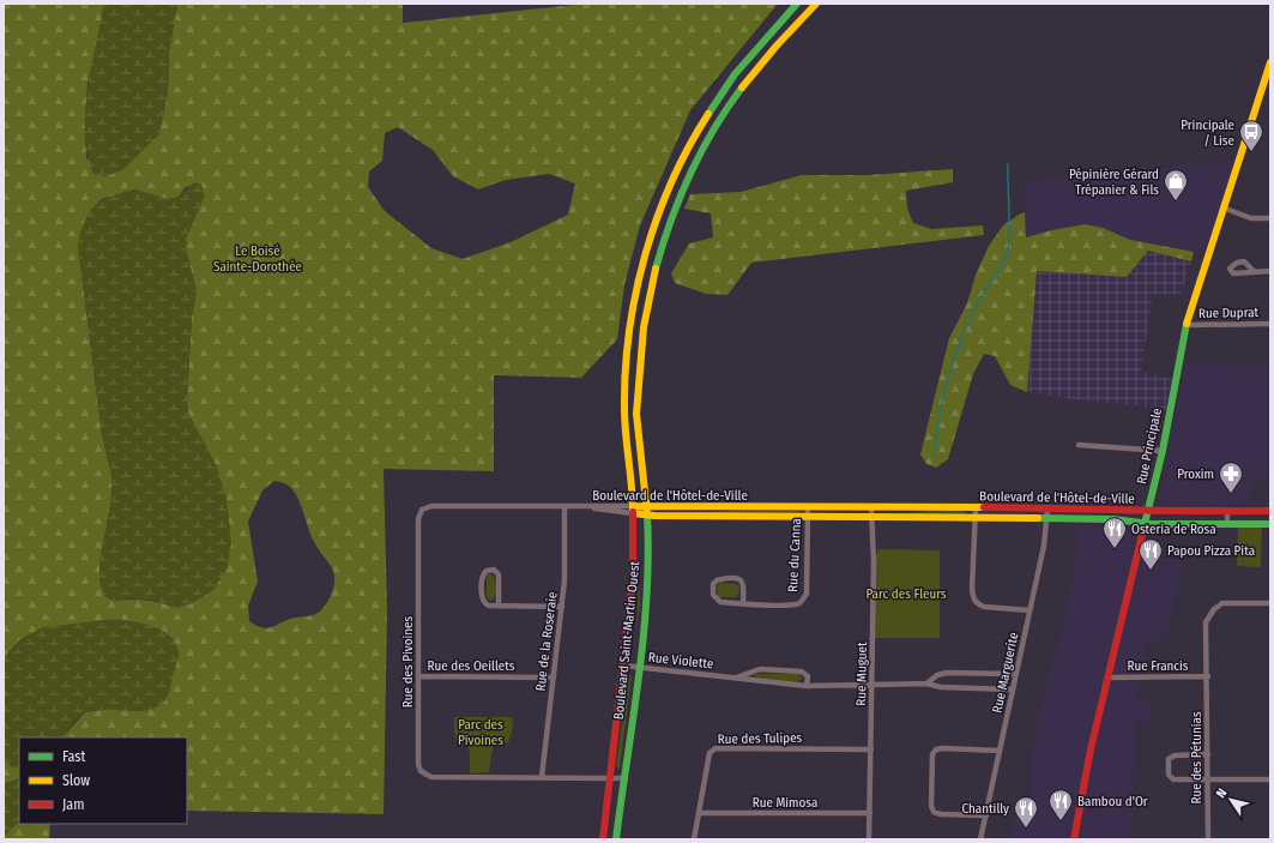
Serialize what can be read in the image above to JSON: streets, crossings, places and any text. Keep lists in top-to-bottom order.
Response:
{
  "streets": {
    "street": [
      "Rue Duprat",
      "Rue Principale",
      "Boulevard de l'Hôtel-de-Ville",
      "Rue du Canna",
      "Boulevard Saint-Martin Ouest",
      "Rue de la Roseraie",
      "Rue Violette",
      "Rue des Pivoines",
      "Rue des Oeillets",
      "Rue Francis",
      "Rue Marguerite",
      "Rue Muguet",
      "Rue des Tulipes",
      "Rue des Pétunias",
      "Rue Mimosa"
    ]
  },
  "crossings": [
    ["Rue Duprat", "Rue Principale"],
    ["Rue Principale", "Boulevard de l'Hôtel-de-Ville"],
    ["Rue Principale", "Rue Francis"],
    ["Boulevard de l'Hôtel-de-Ville", "Rue du Canna"],
    ["Boulevard de l'Hôtel-de-Ville", "Boulevard Saint-Martin Ouest"],
    ["Boulevard de l'Hôtel-de-Ville", "Rue des Pivoines"],
    ["Boulevard de l'Hôtel-de-Ville", "Rue Marguerite"],
    ["Boulevard de l'Hôtel-de-Ville", "Rue Muguet"],
    ["Boulevard Saint-Martin Ouest", "Rue Violette"],
    ["Boulevard Saint-Martin Ouest", "Rue des Pivoines"],
    ["Rue de la Roseraie", "Rue des Pivoines"],
    ["Rue de la Roseraie", "Rue des Oeillets"],
    ["Rue Violette", "Rue Marguerite"],
    ["Rue Violette", "Rue Muguet"],
    ["Rue des Pivoines", "Rue des Oeillets"],
    ["Rue Francis", "Rue des Pétunias"],
    ["Rue Muguet", "Rue des Tulipes"],
    ["Rue Muguet", "Rue Mimosa"],
    ["Rue des Tulipes", "Rue Mimosa"]
  ],
  "parks": ["Le Boisé Sainte-Dorothée", "Parc des Fleurs", "Parc des Pivoines"],
  "places": {
    "bus stop": ["Principale / Lise"],
    "shop": ["Pépinière Gérard Trépanier & Fils"],
    "pharmacy": ["Proxim"],
    "restaurant": [
      "Osteria de Rosa",
      "Papou Pizza Pita",
      "Bambou d'Or",
      "Chantilly"
    ]
  },
  "legend": ["Fast", "Slow", "Jam"],
  "north": "top left"
}
